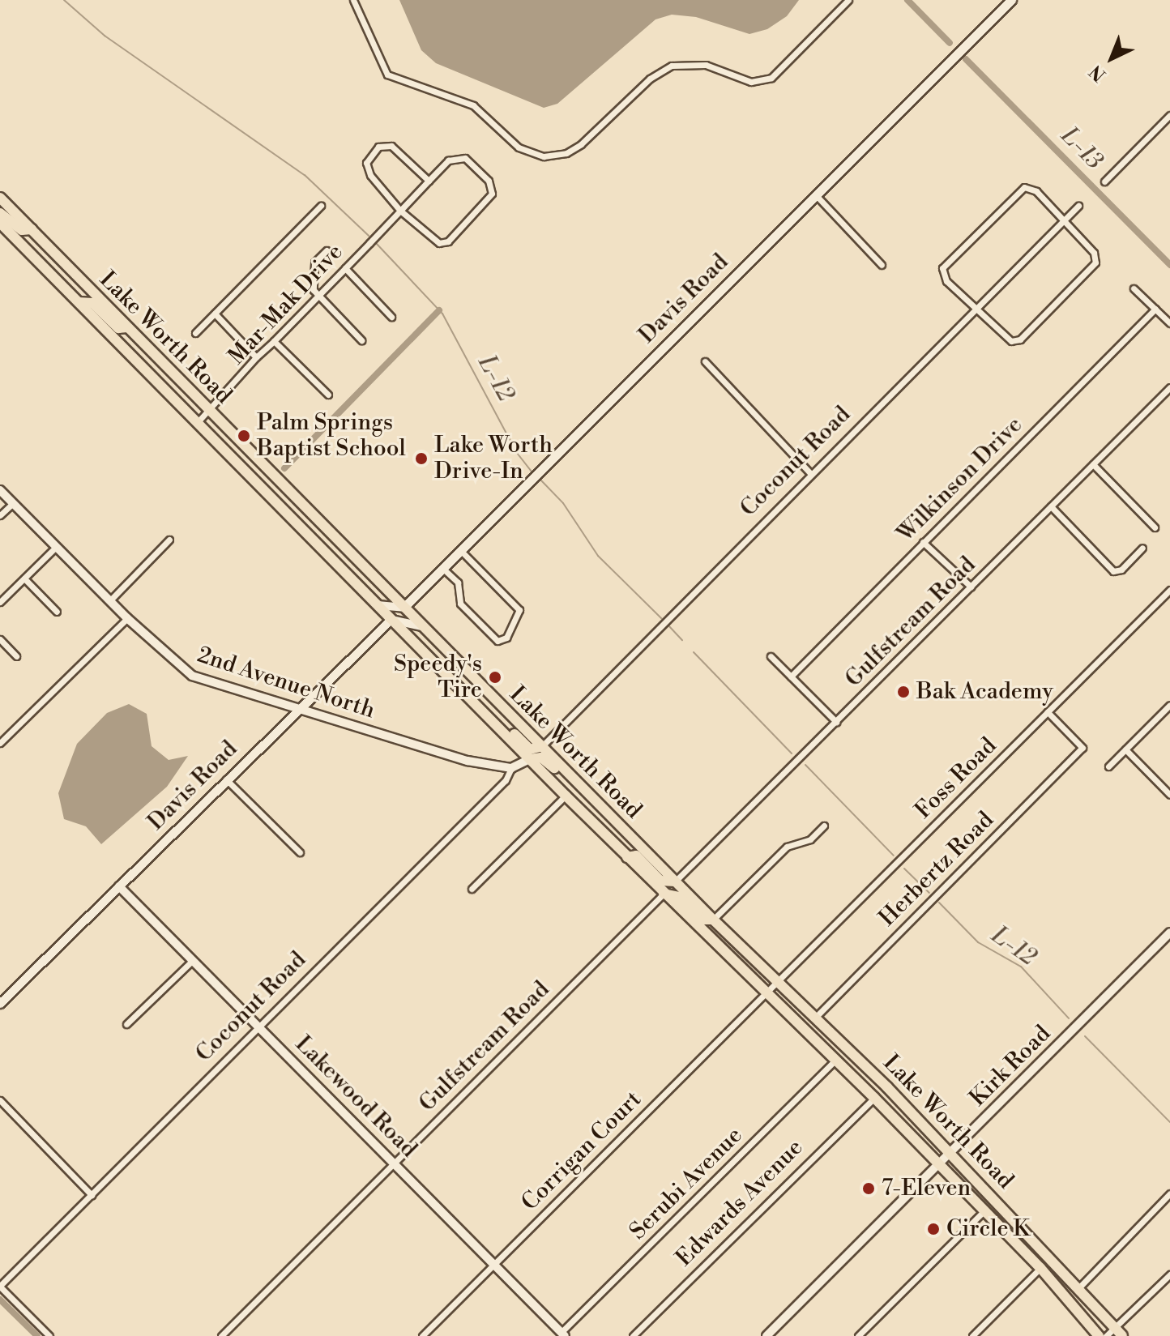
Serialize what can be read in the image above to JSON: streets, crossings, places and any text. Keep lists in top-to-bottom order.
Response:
{
  "streets": {
    "main road": ["Lake Worth Road"],
    "street": [
      "Davis Road",
      "Mar-Mak Drive",
      "Coconut Road",
      "Wilkinson Drive",
      "Gulfstream Road",
      "2nd Avenue North",
      "Foss Road",
      "Herbertz Road",
      "Kirk Road",
      "Lakewood Road",
      "Corrigan Court",
      "Serubi Avenue",
      "Edwards Avenue"
    ]
  },
  "crossings": [
    ["Davis Road", "Lake Worth Road"],
    ["Davis Road", "2nd Avenue North"],
    ["Davis Road", "Lakewood Road"],
    ["Mar-Mak Drive", "Lake Worth Road"],
    ["Lake Worth Road", "Coconut Road"],
    ["Lake Worth Road", "Gulfstream Road"],
    ["Lake Worth Road", "Foss Road"],
    ["Lake Worth Road", "Herbertz Road"],
    ["Lake Worth Road", "Kirk Road"],
    ["Lake Worth Road", "Corrigan Court"],
    ["Lake Worth Road", "Serubi Avenue"],
    ["Lake Worth Road", "Edwards Avenue"],
    ["Coconut Road", "2nd Avenue North"],
    ["Coconut Road", "Lakewood Road"],
    ["Gulfstream Road", "Lakewood Road"],
    ["Foss Road", "Herbertz Road"],
    ["Foss Road", "Corrigan Court"],
    ["Lakewood Road", "Corrigan Court"],
    ["Lakewood Road", "Serubi Avenue"]
  ],
  "water": ["L-13", "L-12"],
  "places": [
    "Palm Springs Baptist School",
    "Lake Worth Drive-In",
    "Speedy's Tire",
    "Bak Academy",
    "7-Eleven",
    "Circle K"
  ],
  "north": "bottom left"
}
